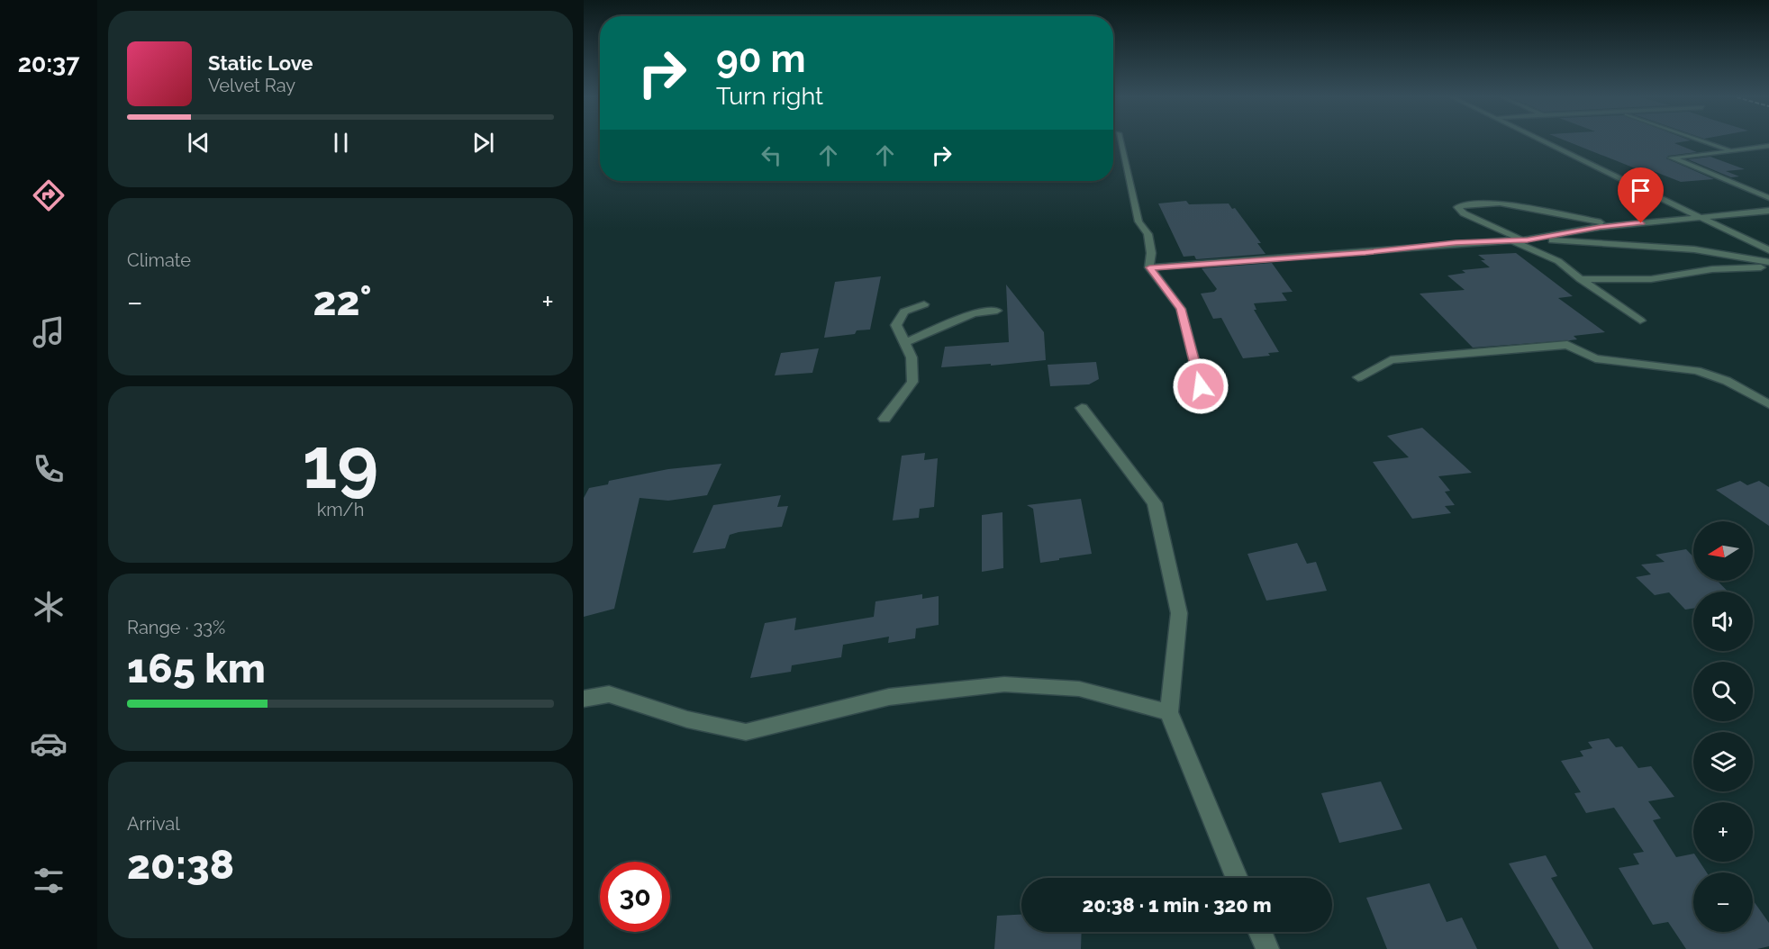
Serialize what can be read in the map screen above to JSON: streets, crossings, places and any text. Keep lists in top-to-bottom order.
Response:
{
  "north": "left",
  "page": {
    "tabs": "20:37",
    "turn": ["90 m", "Turn right"],
    "song": ["Static Love", "Velvet Ray"],
    "tile": [
      "Climate",
      ["19", "km/h"],
      ["Range · 33%", "165 km"],
      ["Arrival", "20:38"]
    ],
    "heat": ["−", "22°", "+"],
    "map_buttons": ["+", "−"],
    "limit": "30",
    "trip": "20:38 · 1 min · 320 m"
  }
}
